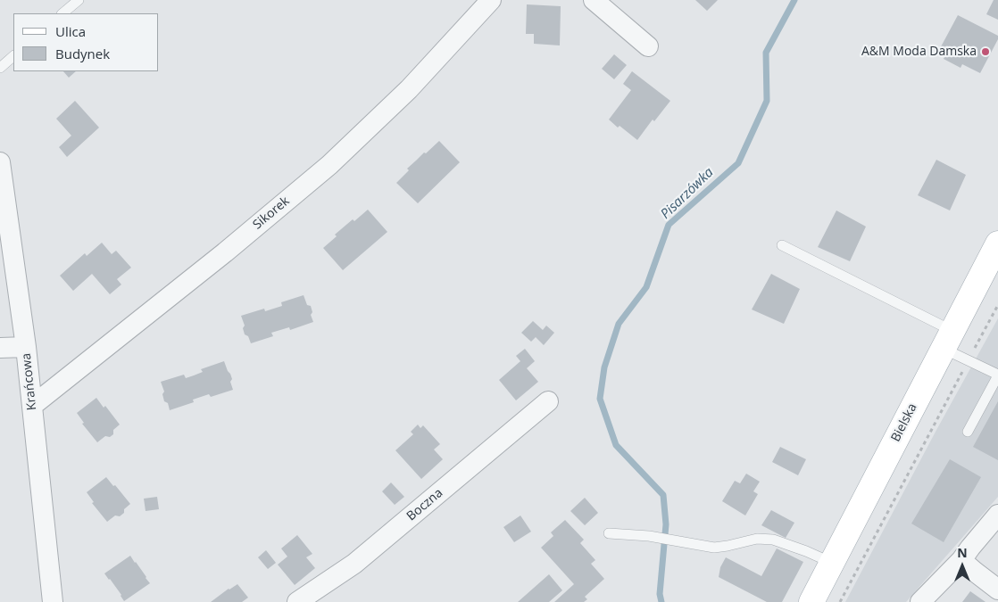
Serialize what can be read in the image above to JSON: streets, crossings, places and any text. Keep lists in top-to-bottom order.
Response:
{
  "streets": {
    "main road": ["Bielska"],
    "street": ["Sikorek", "Krańcowa", "Boczna"]
  },
  "crossings": [
    ["Sikorek", "Krańcowa"]
  ],
  "water": ["Pisarzówka"],
  "places": ["A&M Moda Damska"],
  "legend": ["Ulica", "Budynek"],
  "north": "top"
}
